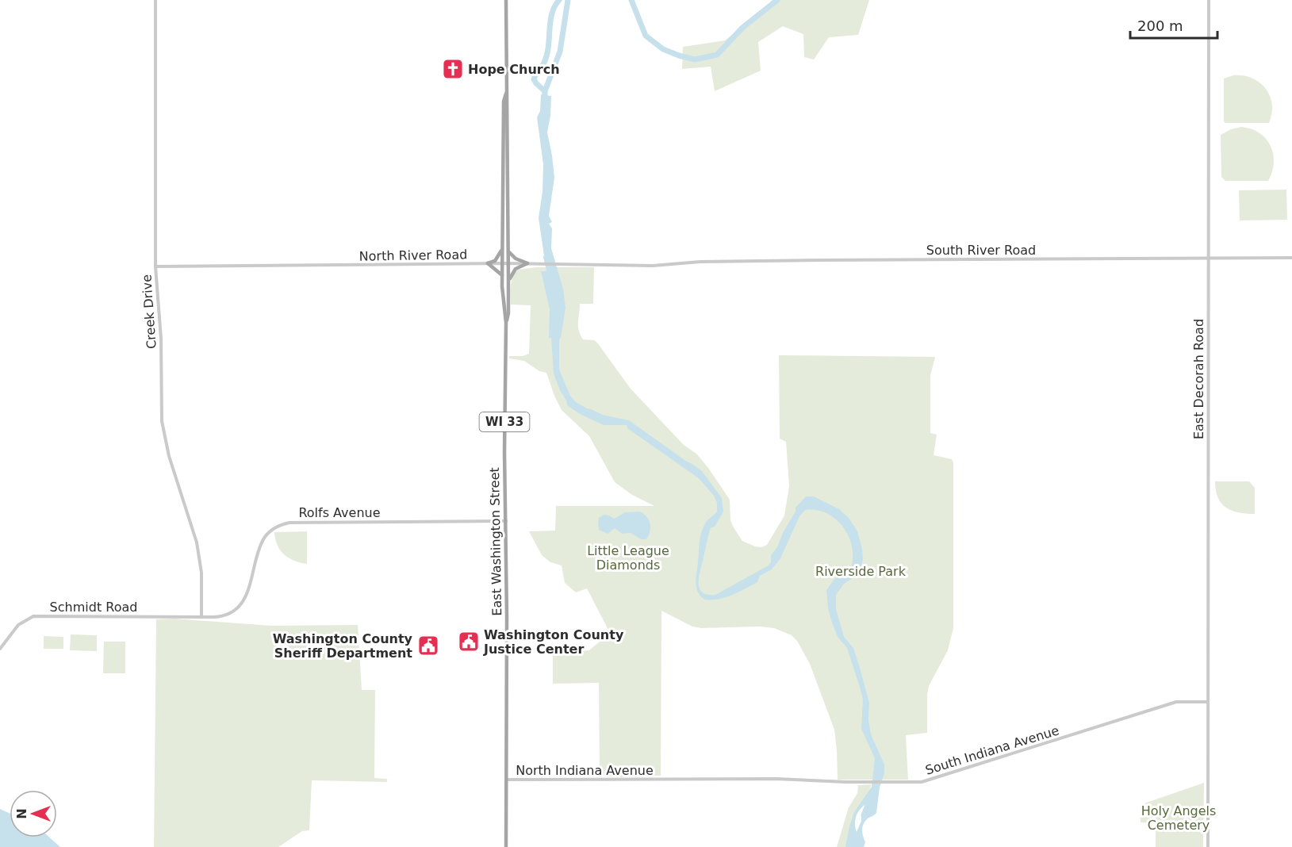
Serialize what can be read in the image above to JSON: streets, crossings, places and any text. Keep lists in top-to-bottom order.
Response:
{
  "streets": {
    "main road": ["WI 33", "East Washington Street"],
    "street": [
      "South River Road",
      "North River Road",
      "Creek Drive",
      "East Decorah Road",
      "Rolfs Avenue",
      "Schmidt Road",
      "South Indiana Avenue",
      "North Indiana Avenue"
    ]
  },
  "crossings": [
    ["South River Road", "North River Road"],
    ["South River Road", "East Decorah Road"],
    ["North River Road", "Creek Drive"],
    ["North River Road", "East Washington Street"],
    ["Creek Drive", "Rolfs Avenue"],
    ["Creek Drive", "Schmidt Road"],
    ["East Decorah Road", "South Indiana Avenue"],
    ["Rolfs Avenue", "East Washington Street"],
    ["Rolfs Avenue", "Schmidt Road"],
    ["East Washington Street", "North Indiana Avenue"],
    ["South Indiana Avenue", "North Indiana Avenue"]
  ],
  "parks": ["Little League Diamonds", "Riverside Park", "Holy Angels Cemetery"],
  "places": {
    "church": ["Hope Church"],
    "public building": ["Washington County Justice Center", "Washington County Sheriff Department"]
  },
  "scale_bar": "200 m",
  "north": "left"
}
